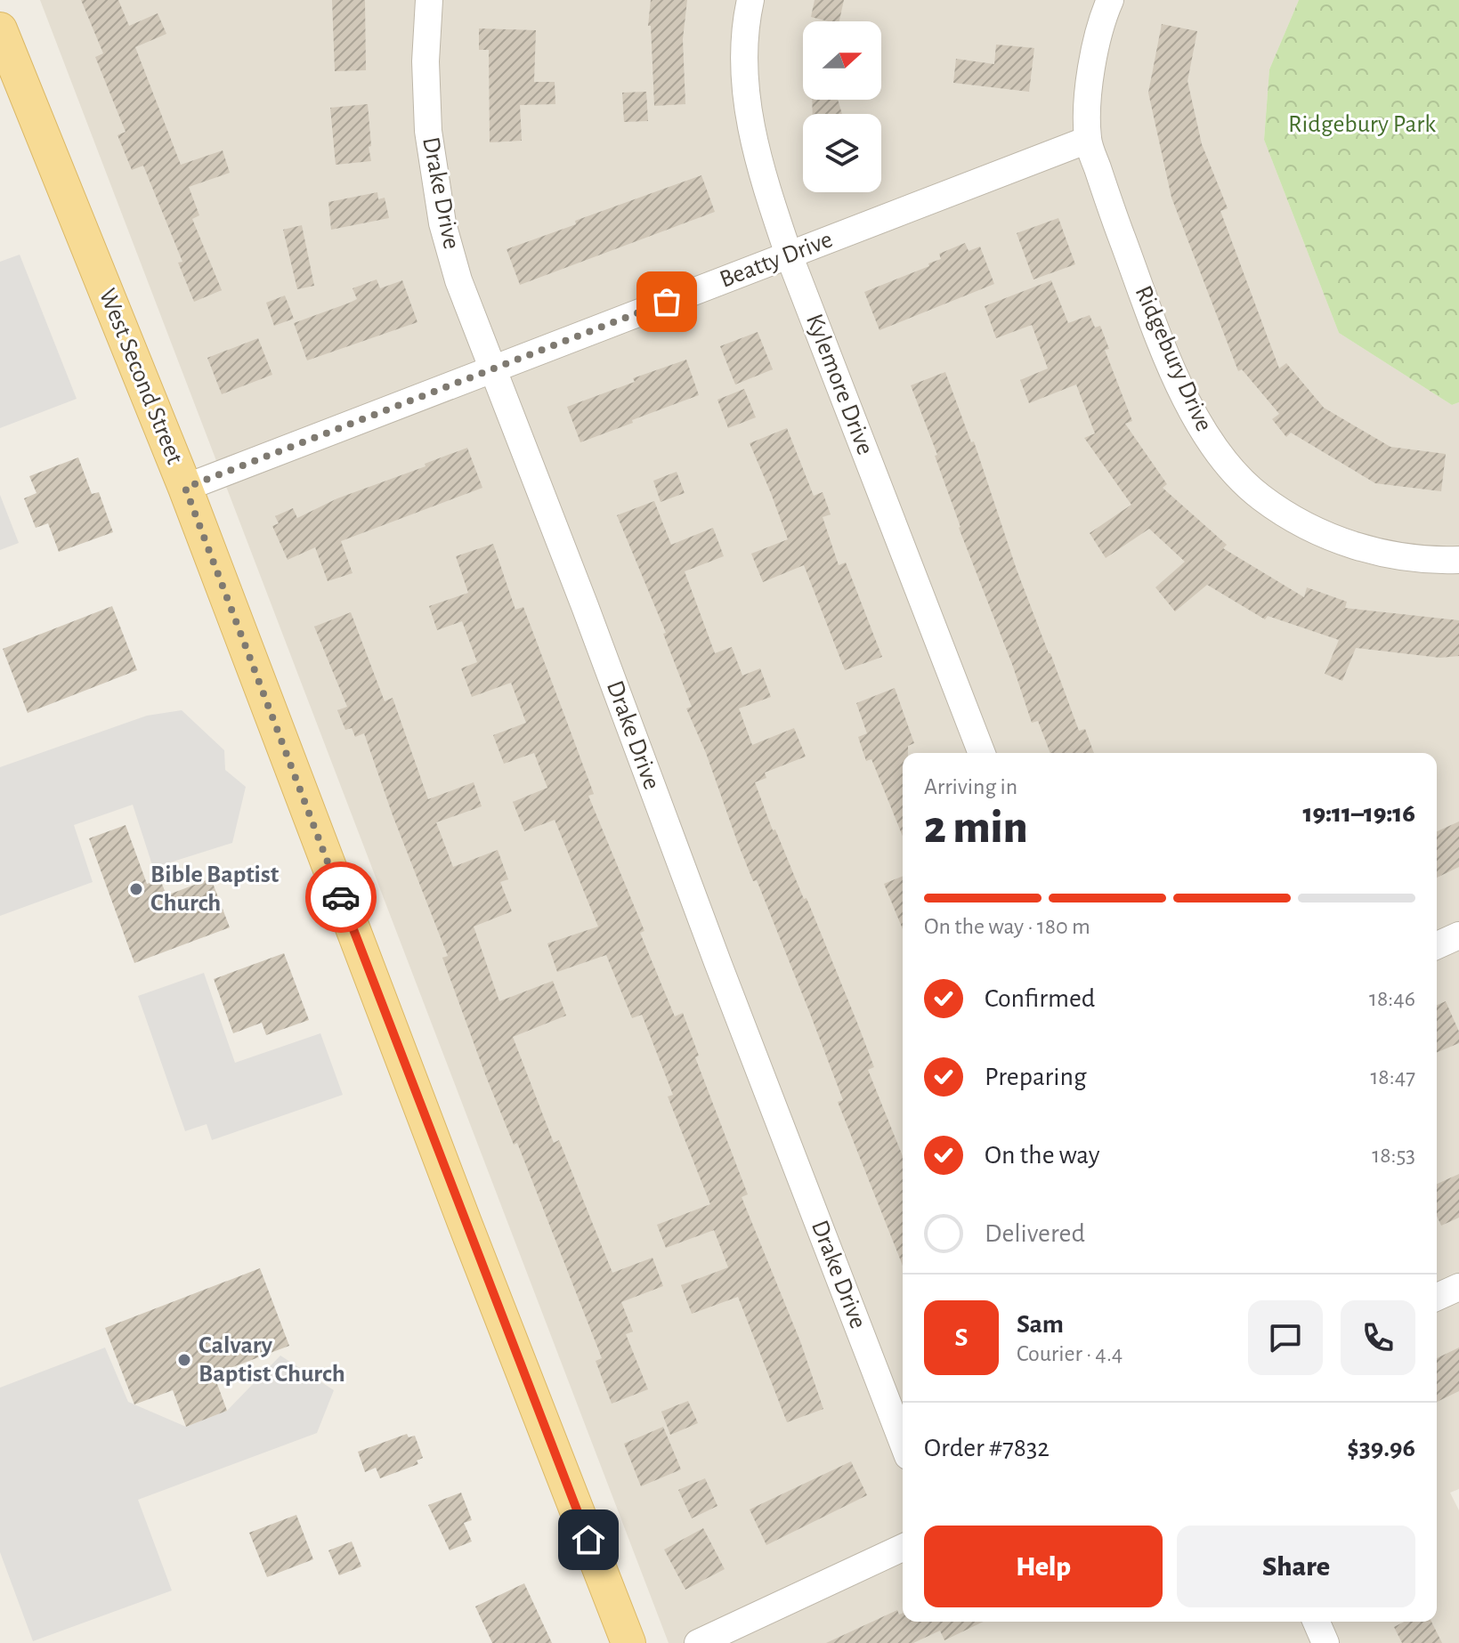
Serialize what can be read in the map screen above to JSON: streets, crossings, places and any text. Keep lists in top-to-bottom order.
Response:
{
  "streets": {
    "main road": ["West Second Street"],
    "street": [
      "Drake Drive",
      "Beatty Drive",
      "Ridgebury Drive",
      "Kylemore Drive"
    ]
  },
  "crossings": [
    ["Drake Drive", "Beatty Drive"],
    ["Beatty Drive", "Ridgebury Drive"],
    ["Beatty Drive", "West Second Street"],
    ["Beatty Drive", "Kylemore Drive"]
  ],
  "parks": ["Ridgebury Park"],
  "places": ["Bible Baptist Church", "Calvary Baptist Church"],
  "north": "right",
  "page": {
    "heading": ["2 min", "Arriving in", "19:11–19:16"],
    "panel": [
      "Sam",
      "Courier · 4.4",
      "Order #7832",
      "$39.96"
    ],
    "bar": "On the way · 180 m",
    "list": [
      ["Confirmed", "18:46"],
      ["Preparing", "18:47"],
      ["On the way", "18:53"],
      "Delivered"
    ],
    "round": "S",
    "buttons": ["Help", "Share"]
  }
}
